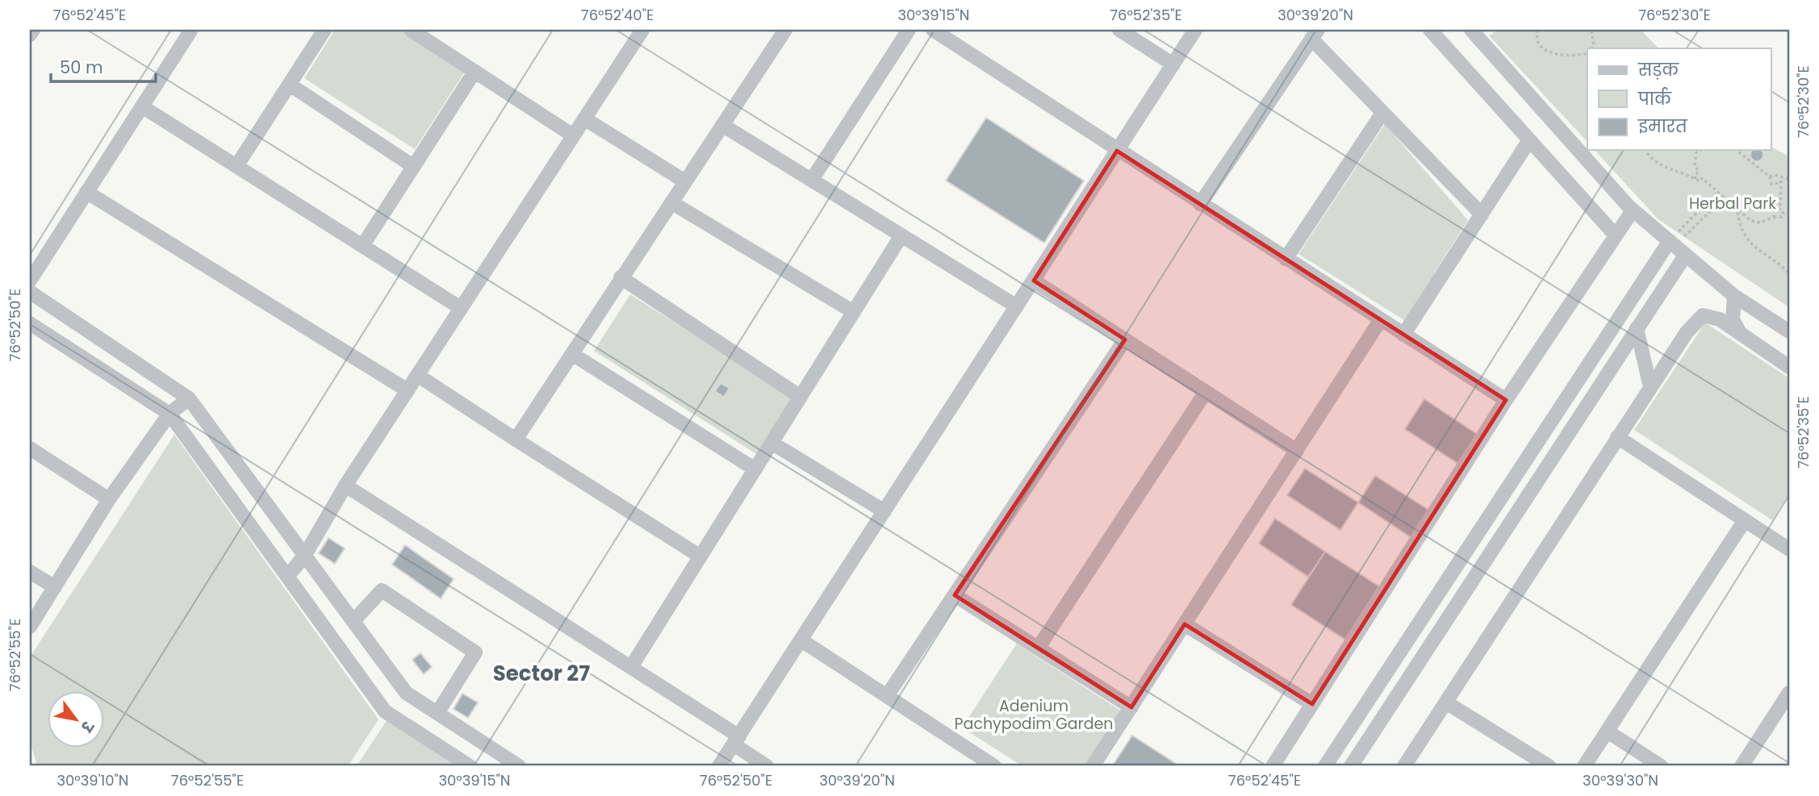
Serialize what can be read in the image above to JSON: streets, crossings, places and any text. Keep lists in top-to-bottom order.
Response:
{
  "districts": ["Sector 27"],
  "parks": ["Herbal Park", "Adenium Pachypodim Garden"],
  "legend": ["सड़क", "पार्क", "इमारत"],
  "scale_bar": "50 m",
  "north": "bottom right",
  "coordinates": [
    "76°52'45\"E",
    "76°52'40\"E",
    "30°39'15\"N",
    "76°52'35\"E",
    "30°39'20\"N",
    "76°52'30\"E",
    "76°52'50\"E",
    "76°52'55\"E",
    "30°39'10\"N",
    "30°39'30\"N"
  ]
}
